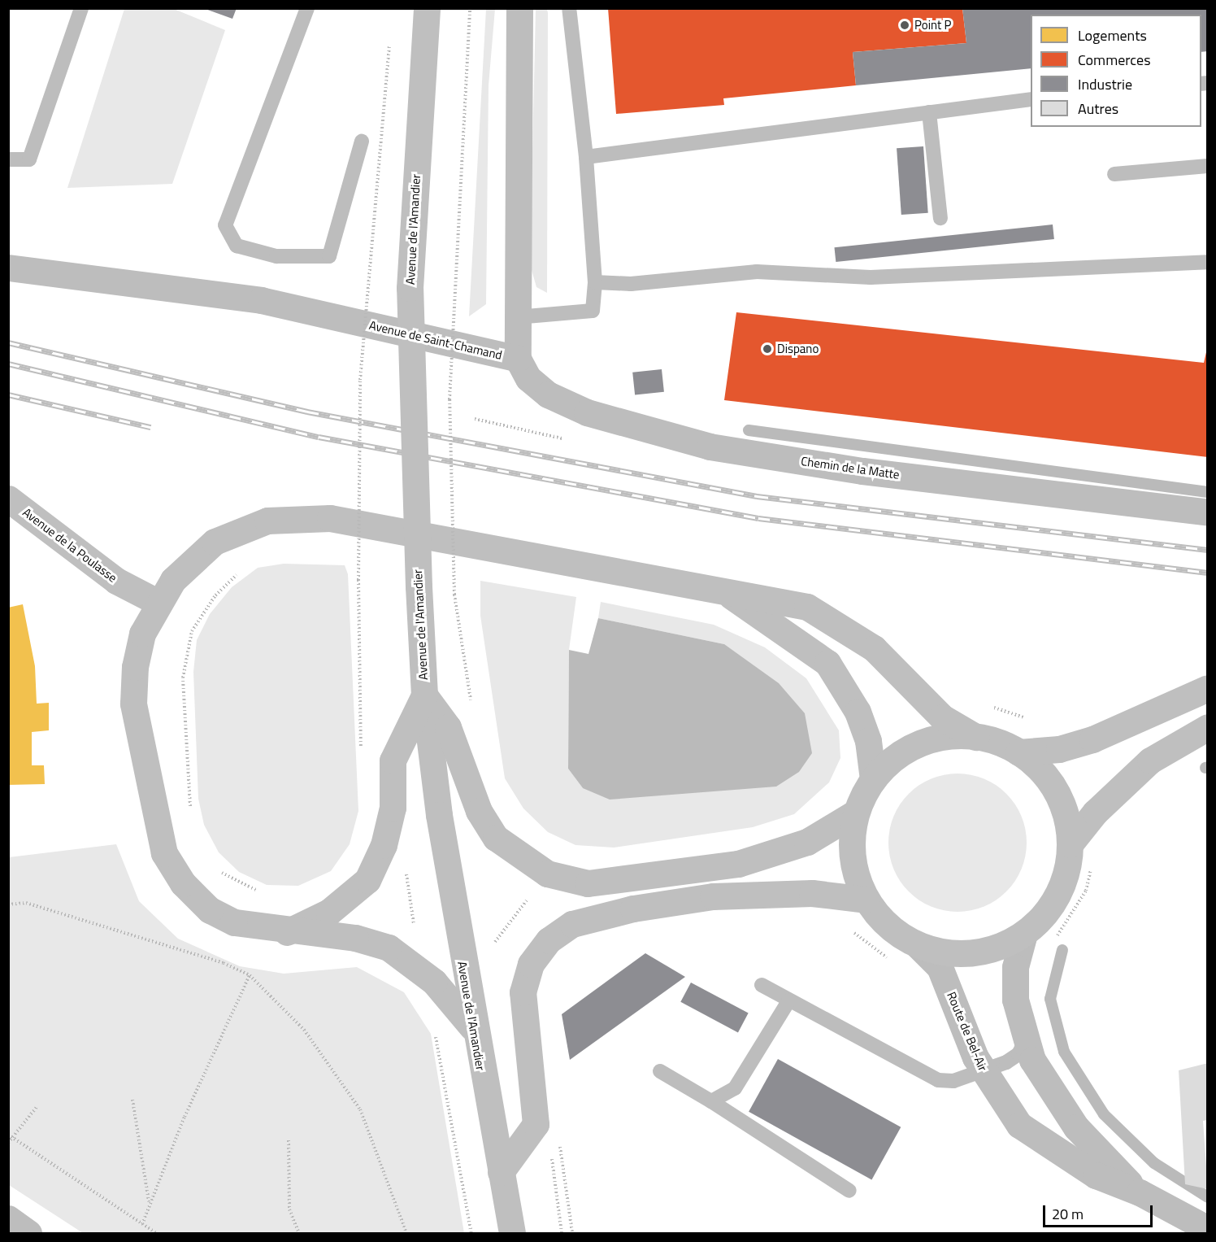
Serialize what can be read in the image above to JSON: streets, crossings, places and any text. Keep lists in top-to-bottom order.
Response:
{
  "streets": {
    "main road": ["Avenue de l'Amandier", "Avenue de la Poulasse"],
    "street": ["Avenue de Saint-Chamand", "Chemin de la Matte", "Route de Bel-Air"]
  },
  "crossings": [
    ["Avenue de Saint-Chamand", "Chemin de la Matte"]
  ],
  "places": ["Point P", "Dispano"],
  "legend": [
    "Logements",
    "Commerces",
    "Industrie",
    "Autres"
  ],
  "scale_bar": "20 m"
}
